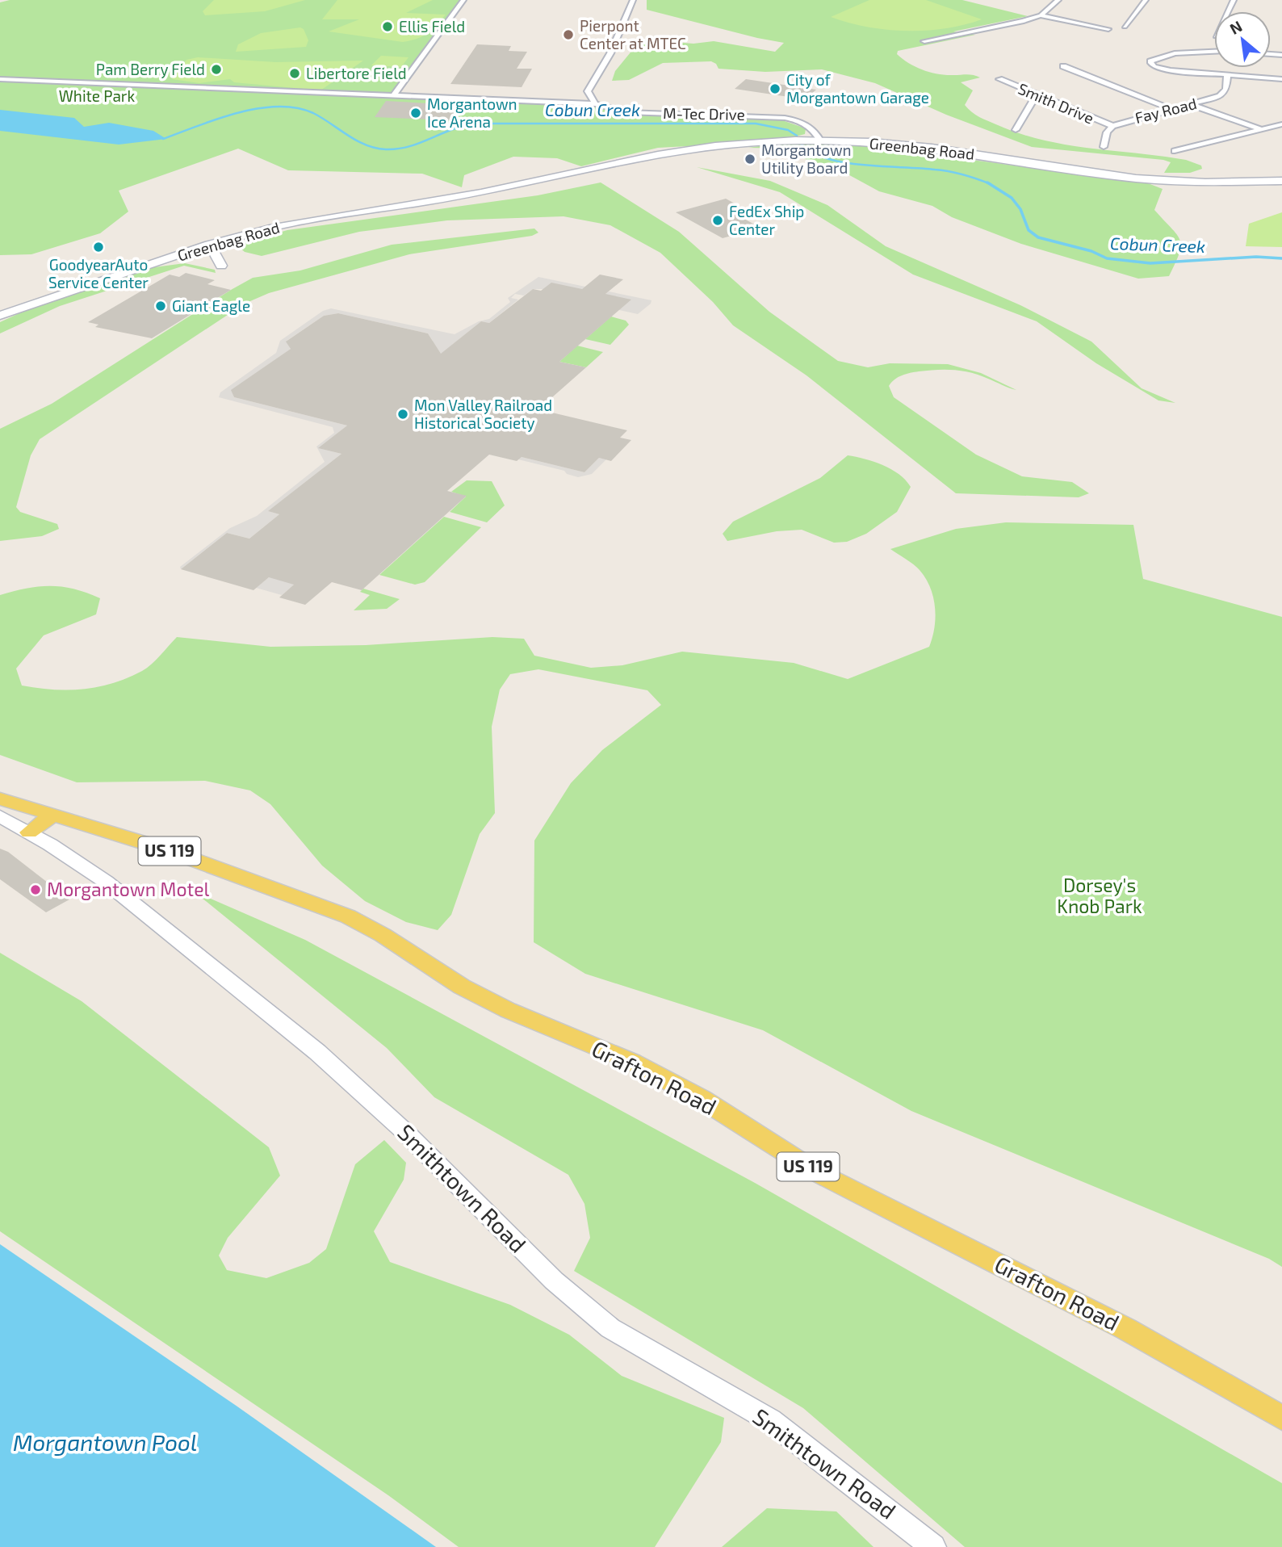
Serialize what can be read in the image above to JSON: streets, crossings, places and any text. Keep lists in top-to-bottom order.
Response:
{
  "streets": {
    "main road": [
      "Greenbag Road",
      "US 119",
      "Grafton Road",
      "Smithtown Road"
    ],
    "street": ["Smith Drive", "Fay Road", "M-Tec Drive"]
  },
  "crossings": [
    ["Smith Drive", "Fay Road"],
    ["M-Tec Drive", "Greenbag Road"]
  ],
  "water": ["Cobun Creek", "Morgantown Pool"],
  "parks": ["White Park", "Dorsey's Knob Park"],
  "places": [
    "Ellis Field",
    "Pierpont Center at MTEC",
    "Pam Berry Field",
    "Libertore Field",
    "City of Morgantown Garage",
    "Morgantown Ice Arena",
    "Morgantown Utility Board",
    "FedEx Ship Center",
    "GoodyearAuto Service Center",
    "Giant Eagle",
    "Mon Valley Railroad Historical Society",
    "Morgantown Motel"
  ],
  "north": "top left"
}
